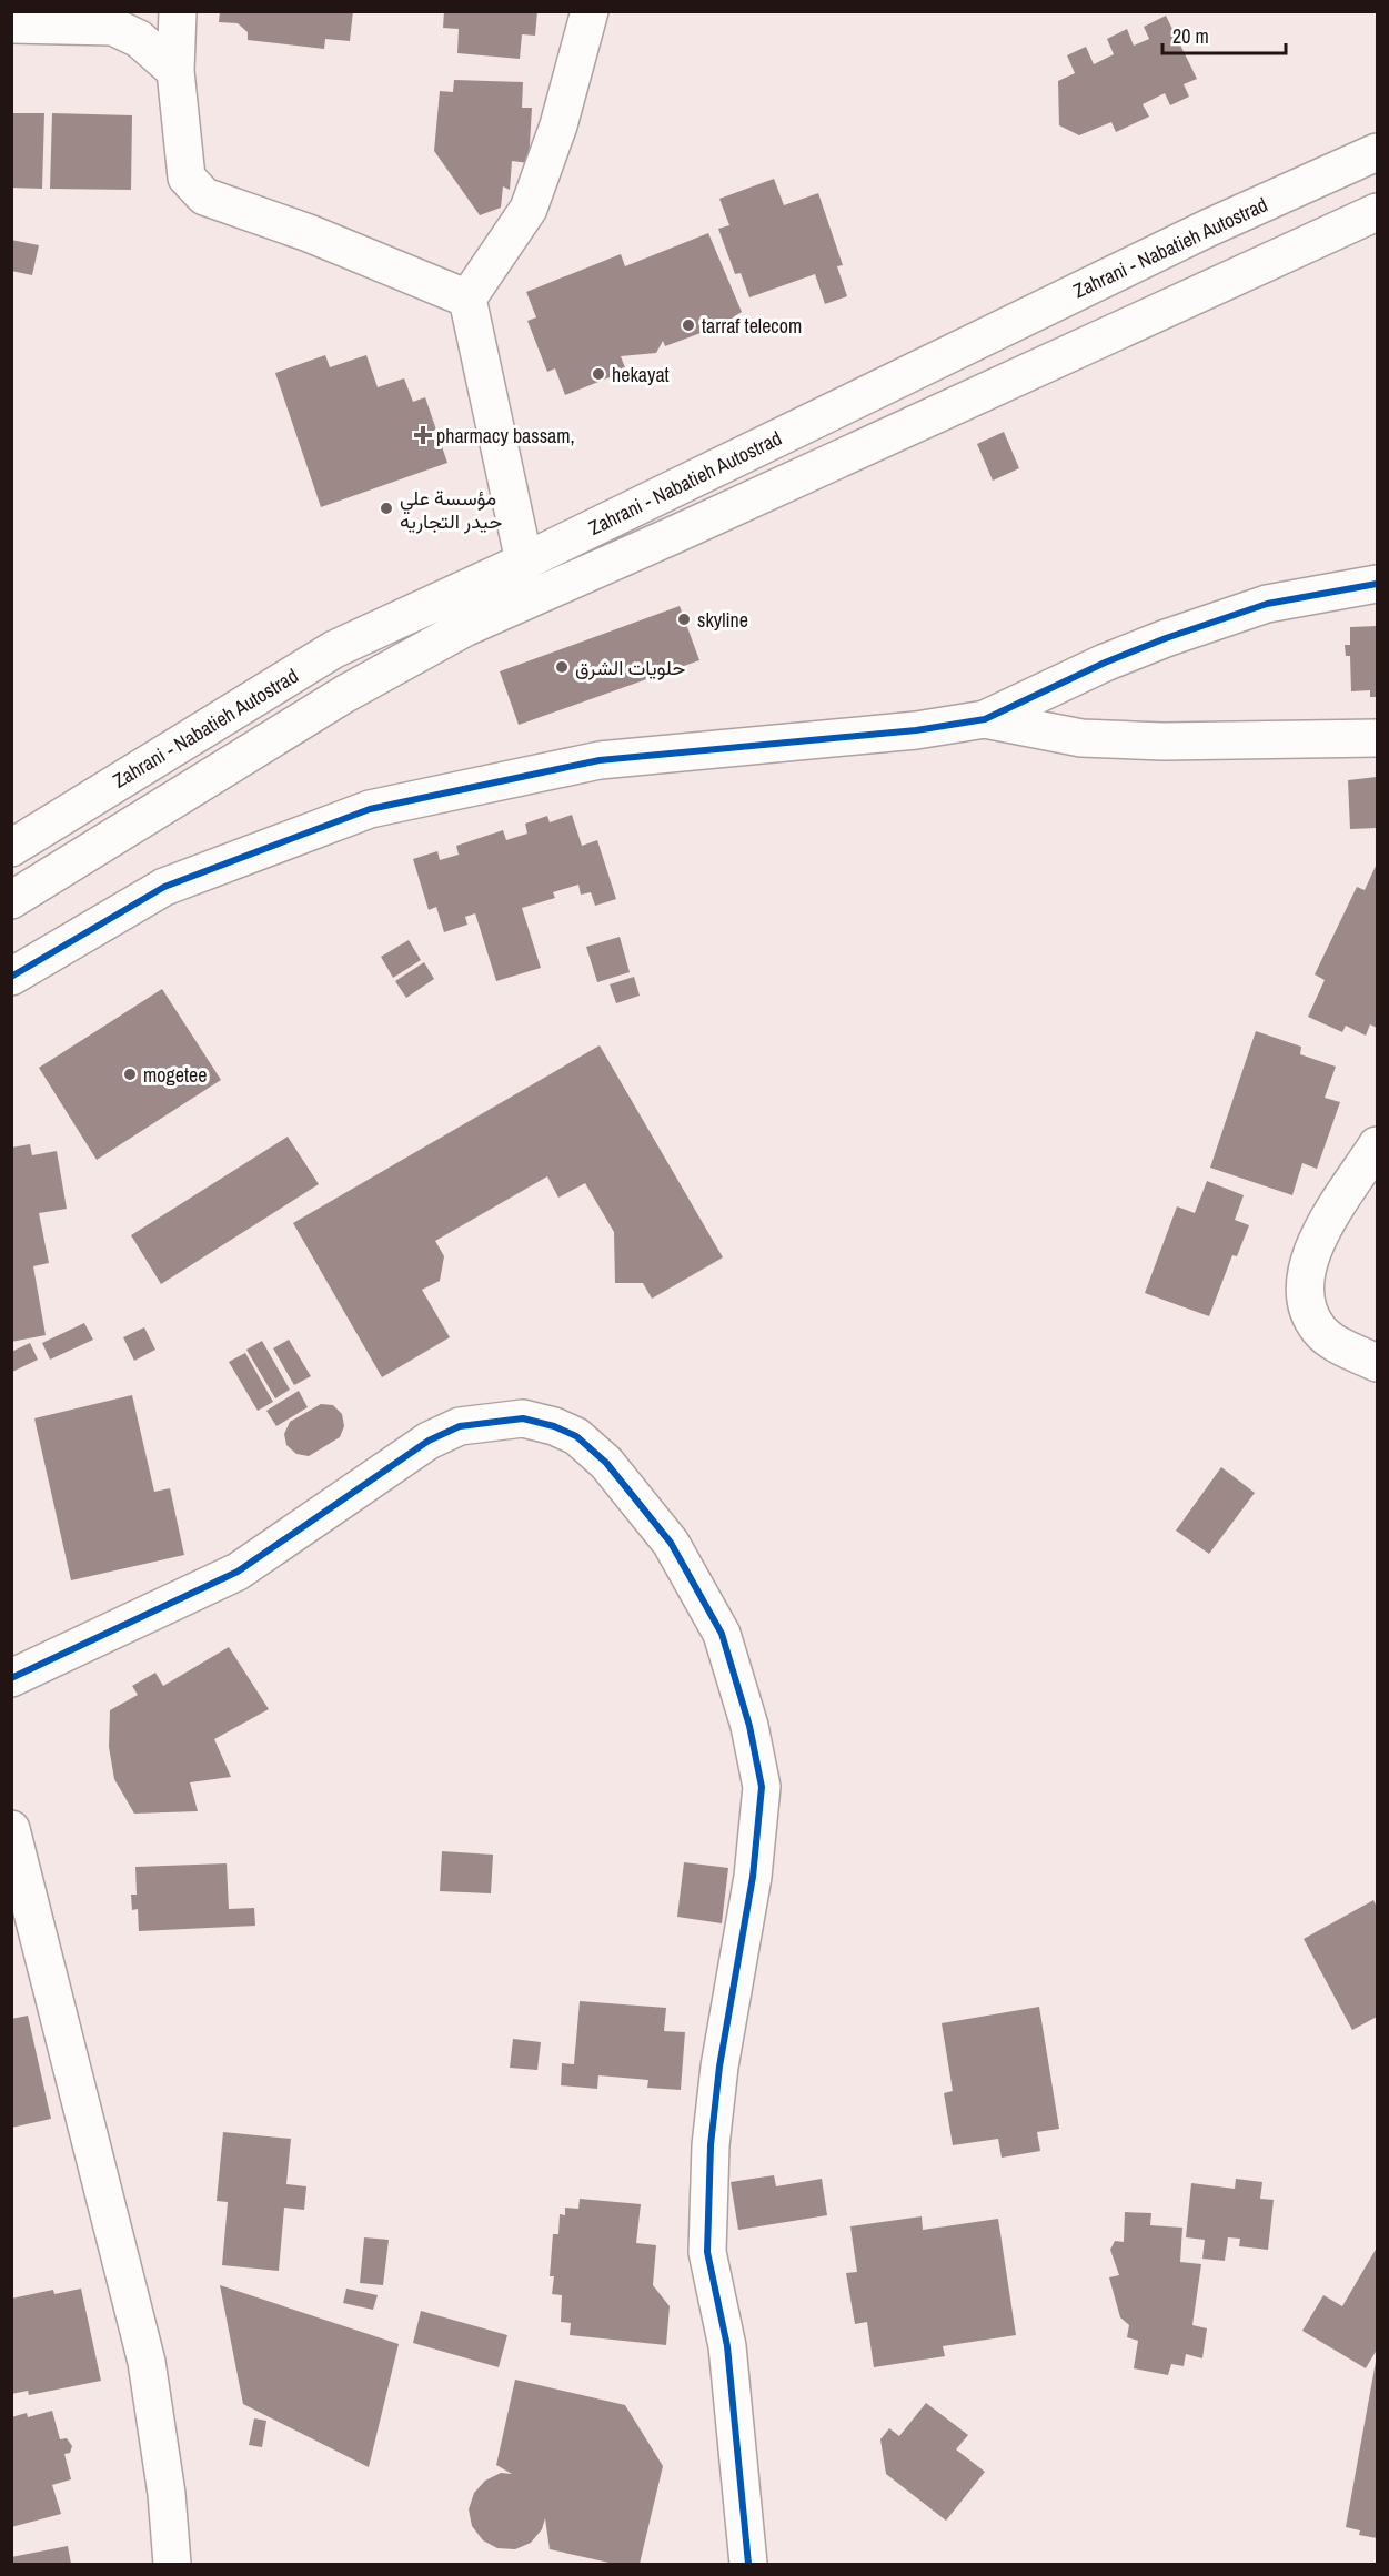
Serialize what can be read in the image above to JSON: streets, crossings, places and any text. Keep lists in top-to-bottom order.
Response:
{
  "streets": {
    "main road": ["Zahrani - Nabatieh Autostrad"]
  },
  "places": {
    "other": [
      "tarraf telecom",
      "hekayat",
      "مؤسسة علي حيدر التجاريه",
      "skyline",
      "حلويات الشرق",
      "mogetee"
    ],
    "health": ["pharmacy bassam,"]
  },
  "scale_bar": "20 m"
}
